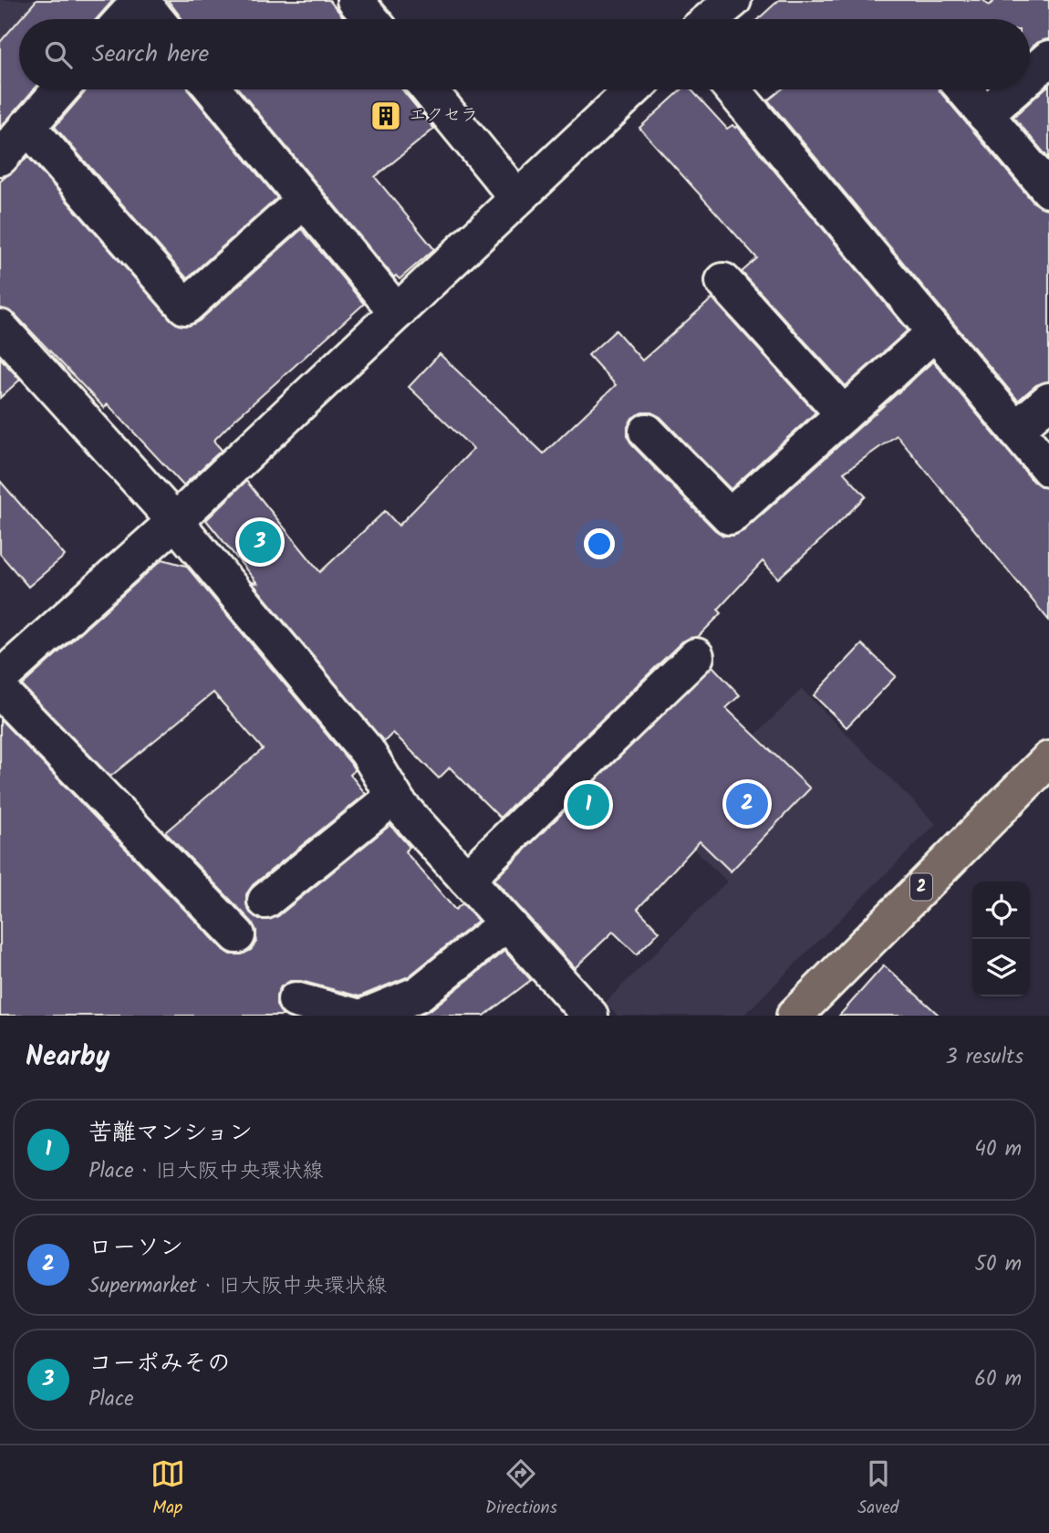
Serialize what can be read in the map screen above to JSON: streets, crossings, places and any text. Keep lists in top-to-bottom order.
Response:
{
  "streets": {
    "main road": ["2"]
  },
  "places": {
    "building": ["エクセラ"]
  },
  "page": {
    "search": "Search here",
    "pins": ["3", "2", "1"],
    "heading": ["Nearby", "3 results"],
    "list": [
      {
        "mark": "1",
        "name": "苦離マンション",
        "note": "Place · 旧大阪中央環状線",
        "value": "40 m"
      },
      {
        "mark": "2",
        "name": "ローソン",
        "note": "Supermarket · 旧大阪中央環状線",
        "value": "50 m"
      },
      {
        "mark": "3",
        "name": "コーポみその",
        "note": "Place",
        "value": "60 m"
      }
    ],
    "nav": ["Map", "Directions", "Saved"]
  }
}
